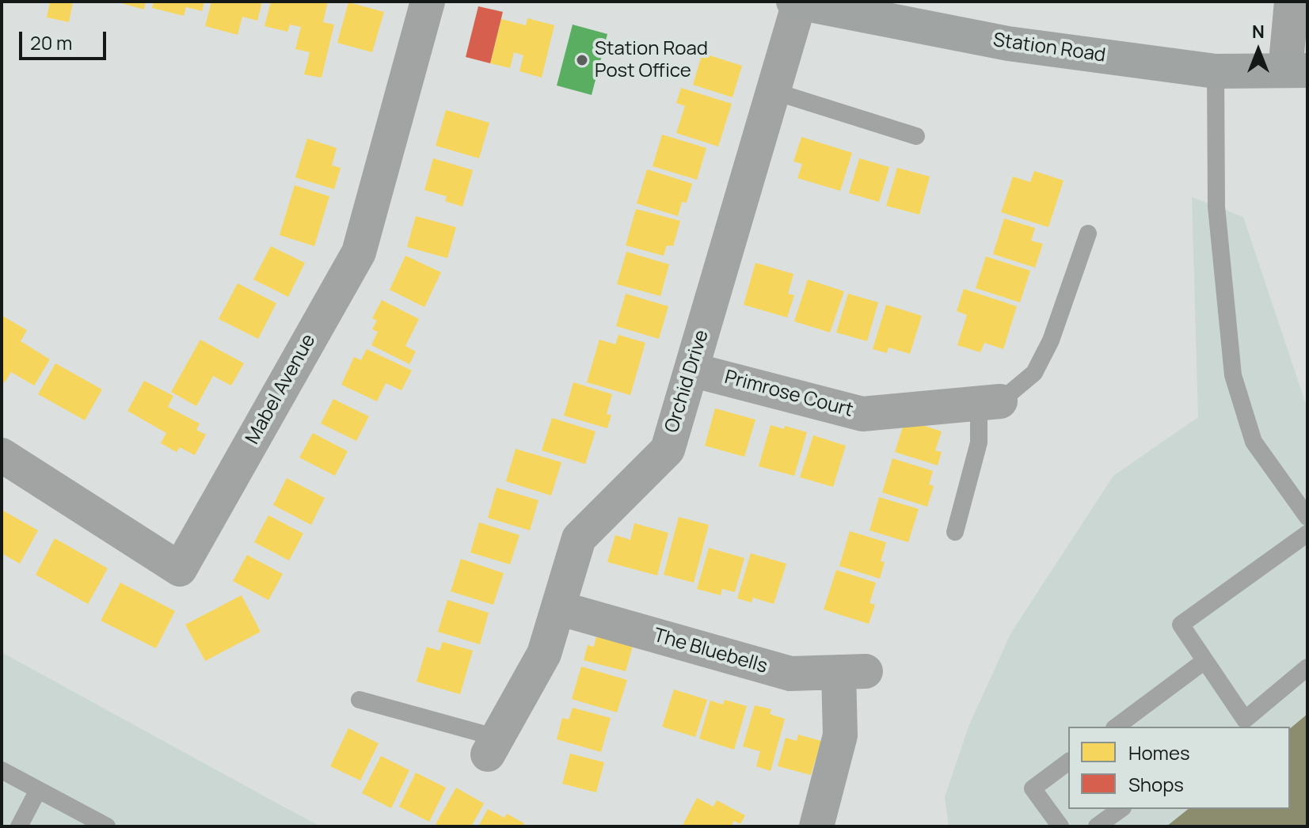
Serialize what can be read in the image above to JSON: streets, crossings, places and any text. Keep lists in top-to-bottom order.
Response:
{
  "streets": {
    "main road": ["Station Road"],
    "street": [
      "Orchid Drive",
      "Mabel Avenue",
      "Primrose Court",
      "The Bluebells"
    ]
  },
  "crossings": [
    ["Station Road", "Orchid Drive"],
    ["Orchid Drive", "Primrose Court"],
    ["Orchid Drive", "The Bluebells"]
  ],
  "places": ["Station Road Post Office"],
  "legend": ["Homes", "Shops"],
  "scale_bar": "20 m",
  "north": "top"
}
